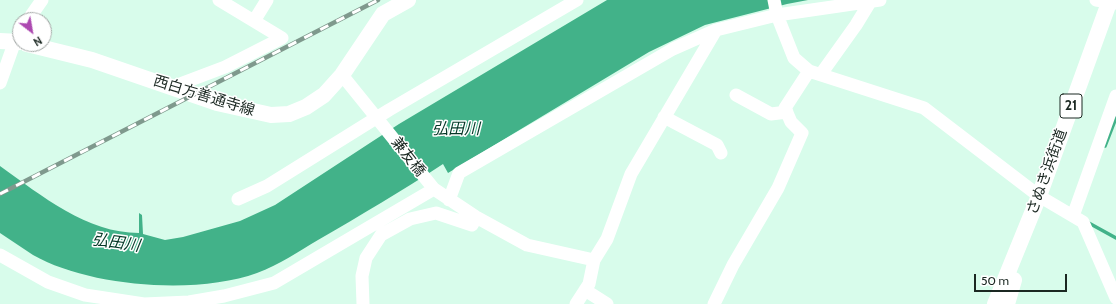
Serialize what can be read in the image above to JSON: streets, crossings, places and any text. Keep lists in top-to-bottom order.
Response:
{
  "streets": {
    "main road": ["西白方善通寺線", "21", "さぬき浜街道"],
    "street": ["兼友橋"]
  },
  "crossings": [
    ["西白方善通寺線", "兼友橋"],
    ["21", "さぬき浜街道"]
  ],
  "water": ["弘田川"],
  "scale_bar": "50 m",
  "north": "bottom right"
}
